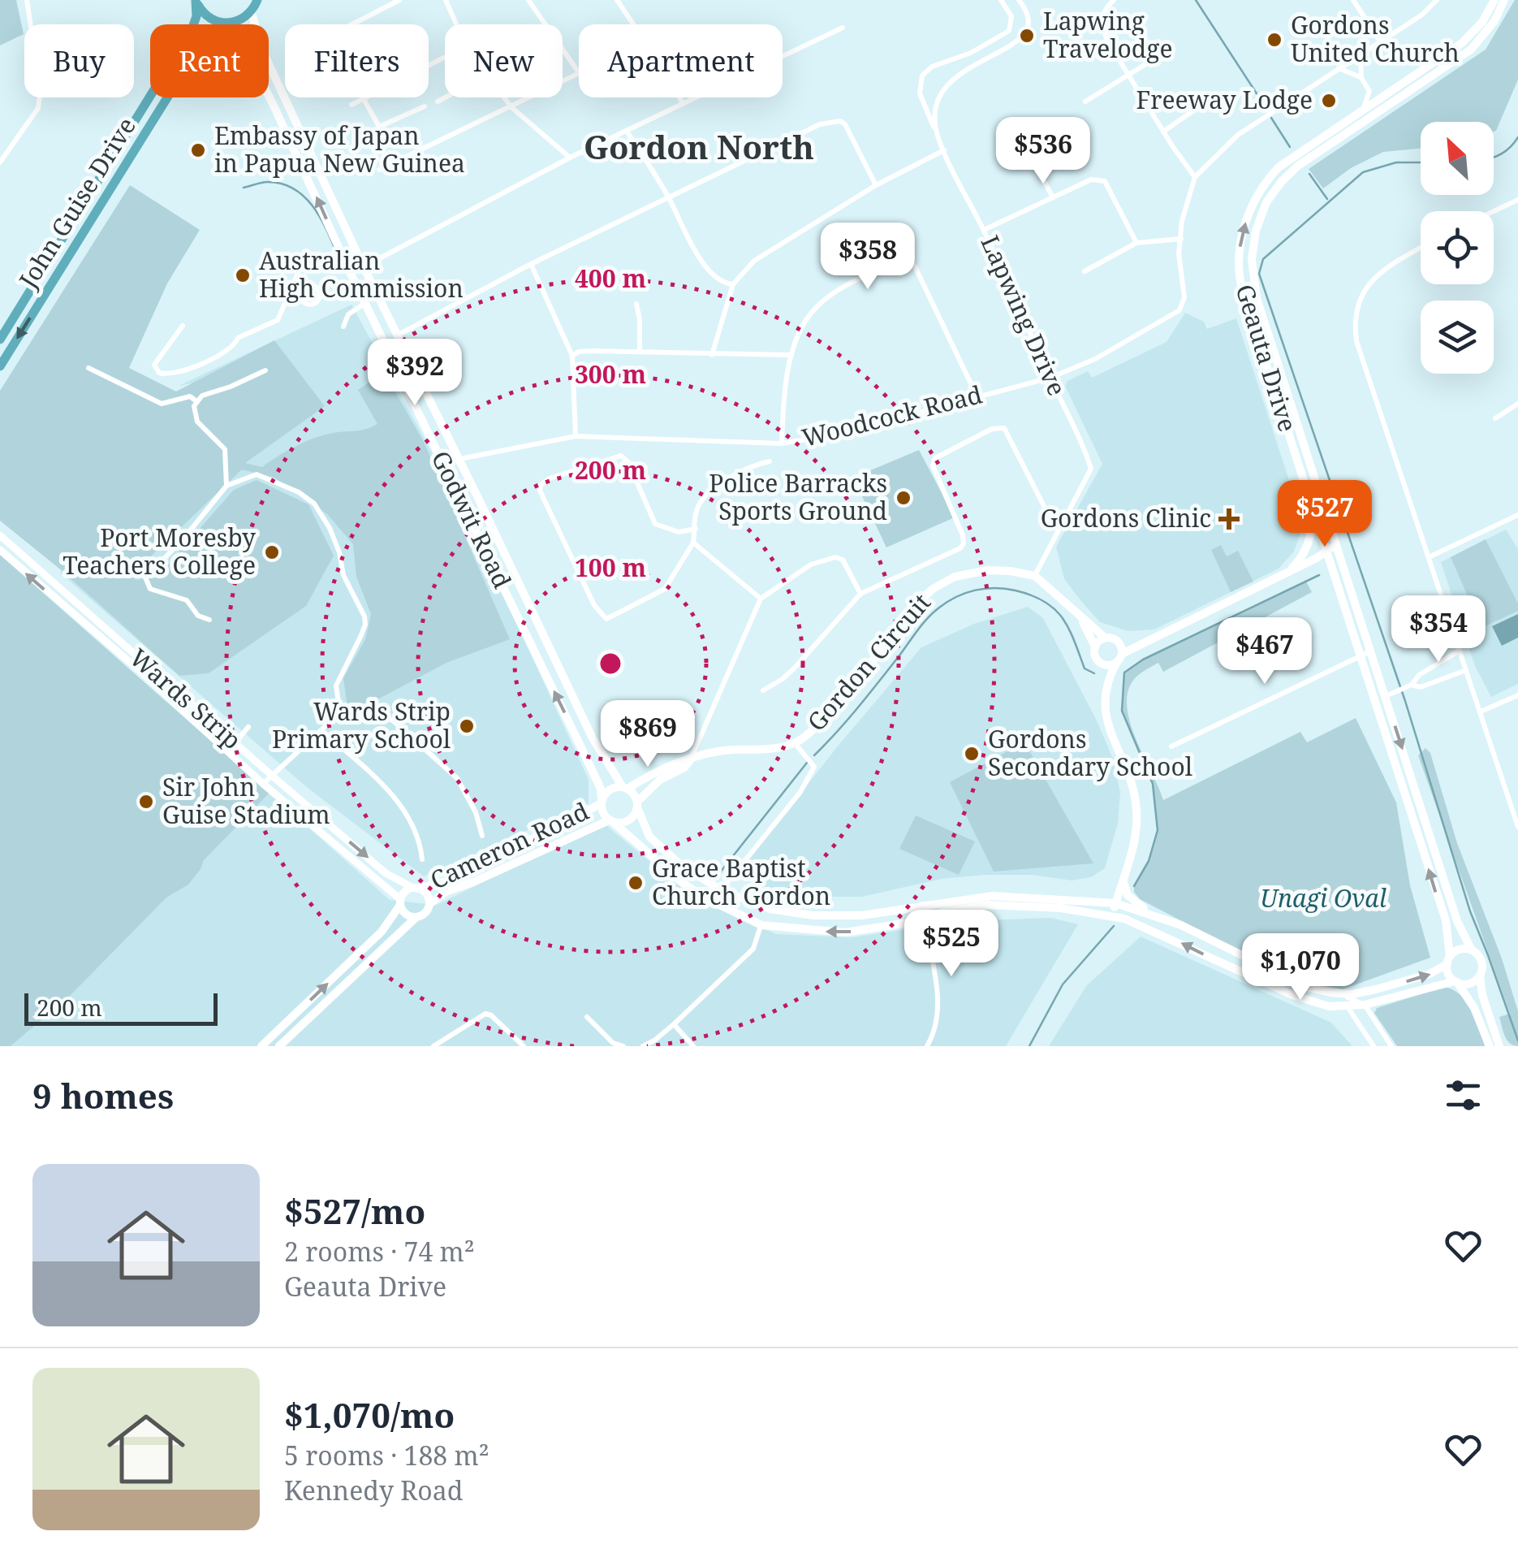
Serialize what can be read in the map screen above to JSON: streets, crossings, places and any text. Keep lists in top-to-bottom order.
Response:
{
  "streets": {
    "highway": ["John Guise Drive"],
    "main road": [
      "Geauta Drive",
      "Godwit Road",
      "Gordon Circuit",
      "Cameron Road"
    ],
    "street": ["Lapwing Drive", "Woodcock Road", "Wards Strip"]
  },
  "crossings": [
    ["John Guise Drive", "Godwit Road"],
    ["Lapwing Drive", "Woodcock Road"],
    ["Lapwing Drive", "Gordon Circuit"],
    ["Woodcock Road", "Godwit Road"],
    ["Godwit Road", "Gordon Circuit"],
    ["Godwit Road", "Cameron Road"],
    ["Gordon Circuit", "Cameron Road"],
    ["Wards Strip", "Cameron Road"]
  ],
  "districts": ["Gordon North"],
  "parks": ["Unagi Oval"],
  "places": {
    "other": [
      "Lapwing Travelodge",
      "Gordons United Church",
      "Freeway Lodge",
      "Embassy of Japan in Papua New Guinea",
      "Australian High Commission",
      "Police Barracks Sports Ground",
      "Port Moresby Teachers College",
      "Wards Strip Primary School",
      "Gordons Secondary School",
      "Sir John Guise Stadium",
      "Grace Baptist Church Gordon"
    ],
    "health": ["Gordons Clinic"]
  },
  "scale_bar": "200 m",
  "north": "top left",
  "page": {
    "chip": [
      "Buy",
      "Rent",
      "Filters",
      "New",
      "Apartment"
    ],
    "price": [
      "$536",
      "$358",
      "$392",
      "$527",
      "$354",
      "$467",
      "$869",
      "$525",
      "$1,070"
    ],
    "scale": "200 m",
    "heading": "9 homes",
    "list": [
      {
        "name": "$527/mo",
        "note": "2 rooms · 74 m² · Geauta Drive"
      },
      {
        "name": "$1,070/mo",
        "note": "5 rooms · 188 m² · Kennedy Road"
      }
    ]
  },
  "rings": [
    "400 m",
    "300 m",
    "200 m",
    "100 m"
  ]
}
